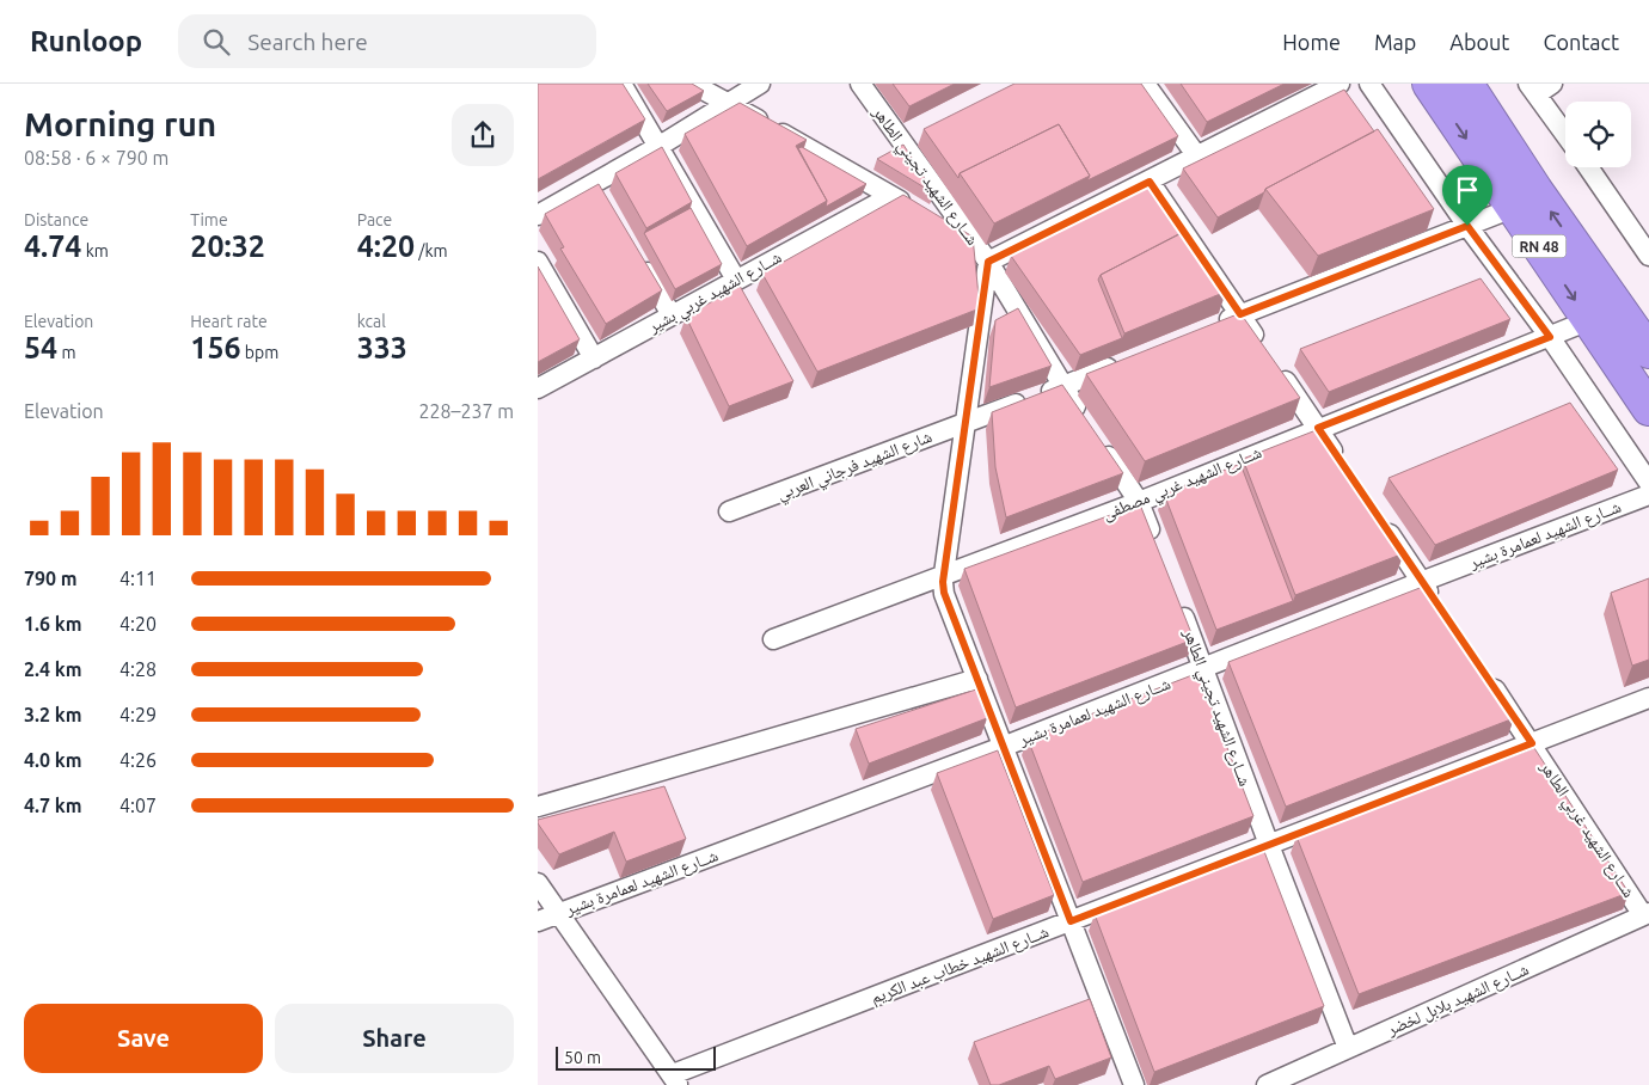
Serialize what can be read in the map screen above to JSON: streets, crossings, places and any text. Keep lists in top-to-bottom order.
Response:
{
  "streets": {
    "highway": ["RN 48"],
    "street": [
      "شــارع الشهيد تجيني الطاهر",
      "شــارع الشهيد غربي بشير",
      "شارع الشهيد فرجاني العربي",
      "شــارع الشهيد غربي مصطفى",
      "شــارع الشهيد لعمامرة بشير",
      "شــارع الشهيد غربي الطاهر",
      "شــارع الشهيد خطاب عبد الكريم",
      "شــارع الشهيد بلابل لخضر"
    ]
  },
  "crossings": [
    ["شــارع الشهيد تجيني الطاهر", "شارع الشهيد فرجاني العربي"],
    ["شــارع الشهيد تجيني الطاهر", "شــارع الشهيد لعمامرة بشير"],
    ["شــارع الشهيد تجيني الطاهر", "شــارع الشهيد خطاب عبد الكريم"],
    ["شــارع الشهيد تجيني الطاهر", "شــارع الشهيد بلابل لخضر"],
    ["RN 48", "شــارع الشهيد غربي مصطفى"],
    ["شــارع الشهيد غربي الطاهر", "شــارع الشهيد خطاب عبد الكريم"],
    ["شــارع الشهيد غربي الطاهر", "شــارع الشهيد بلابل لخضر"]
  ],
  "scale_bar": "50 m",
  "page": {
    "header": "Runloop",
    "search": "Search here",
    "nav": [
      "Home",
      "Map",
      "About",
      "Contact"
    ],
    "heading": ["Morning run", "08:58 · 6 × 790 m"],
    "stats": [
      ["Distance", "4.74 km"],
      ["Time", "20:32"],
      ["Pace", "4:20 /km"],
      ["Elevation", "54 m"],
      ["Heart rate", "156 bpm"],
      ["kcal", "333"]
    ],
    "chart": ["Elevation", "228–237 m"],
    "list": [
      {
        "name": "790 m",
        "note": "4:11"
      },
      {
        "name": "1.6 km",
        "note": "4:20"
      },
      {
        "name": "2.4 km",
        "note": "4:28"
      },
      {
        "name": "3.2 km",
        "note": "4:29"
      },
      {
        "name": "4.0 km",
        "note": "4:26"
      },
      {
        "name": "4.7 km",
        "note": "4:07"
      }
    ],
    "buttons": ["Save", "Share"],
    "scale": "50 m"
  }
}
